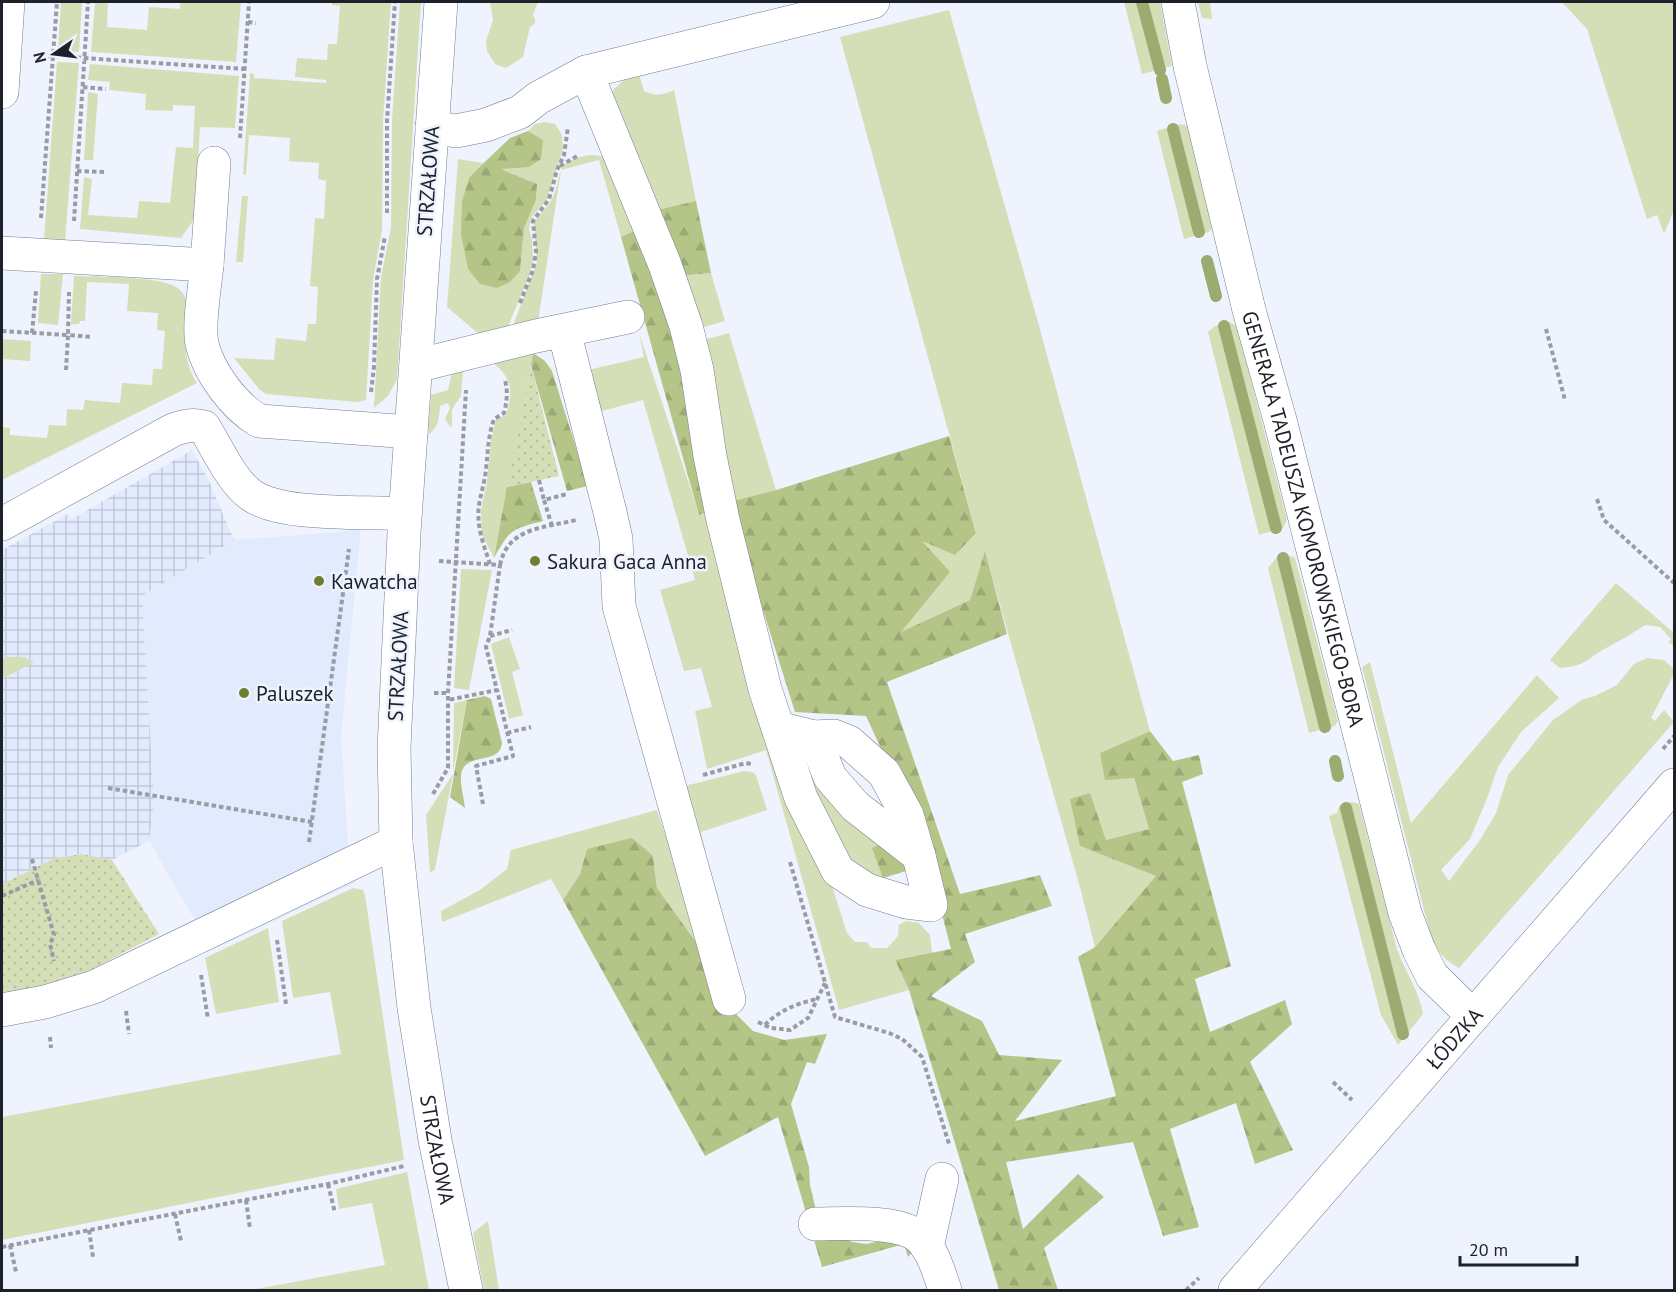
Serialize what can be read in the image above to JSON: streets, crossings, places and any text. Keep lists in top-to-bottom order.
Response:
{
  "streets": {
    "street": ["STRZAŁOWA", "GENERAŁA TADEUSZA KOMOROWSKIEGO-BORA", "ŁÓDZKA"]
  },
  "crossings": [
    ["GENERAŁA TADEUSZA KOMOROWSKIEGO-BORA", "ŁÓDZKA"]
  ],
  "places": ["Sakura Gaca Anna", "Kawatcha", "Paluszek"],
  "scale_bar": "20 m",
  "north": "left"
}
